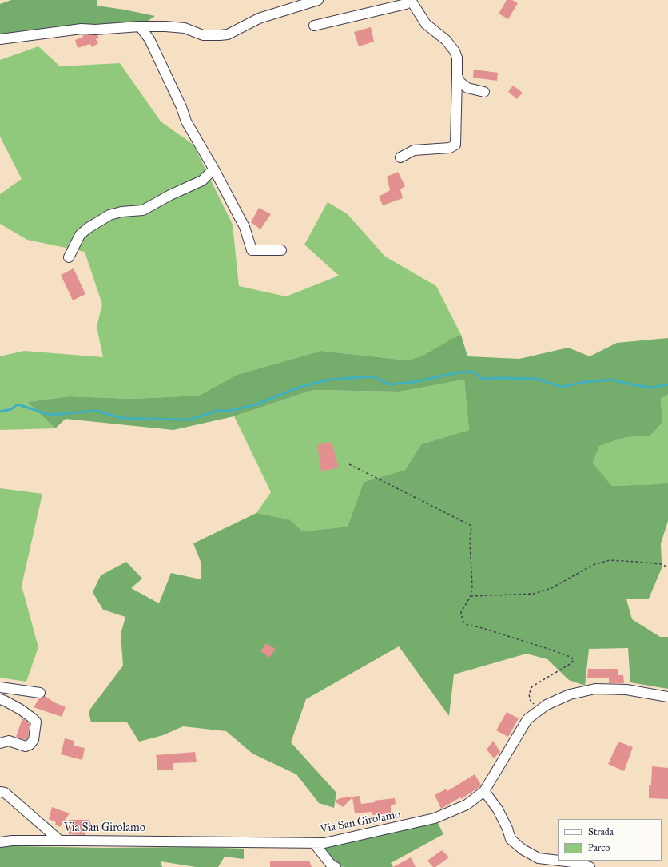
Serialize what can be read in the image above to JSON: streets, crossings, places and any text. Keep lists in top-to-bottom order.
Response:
{
  "streets": {
    "street": ["Via San Girolamo"]
  },
  "legend": ["Strada", "Parco"]
}
